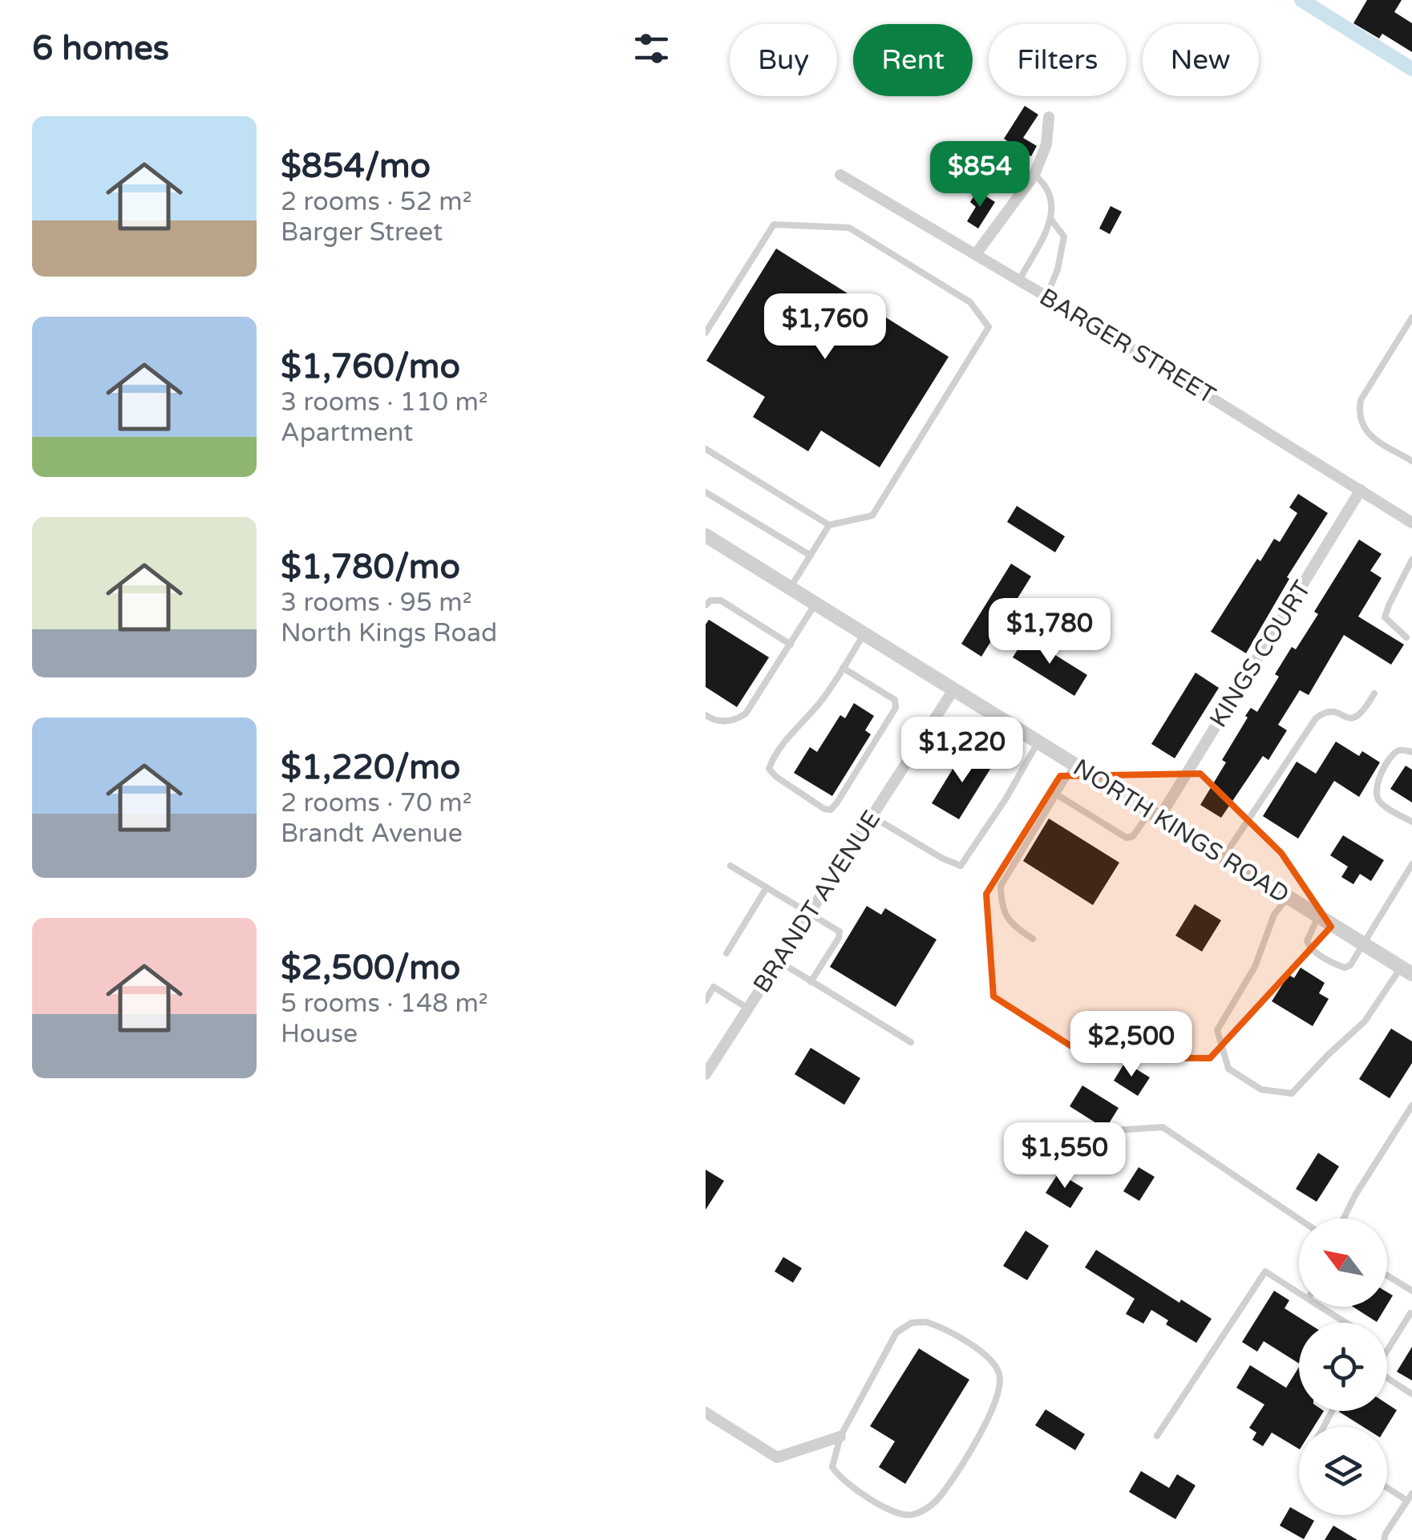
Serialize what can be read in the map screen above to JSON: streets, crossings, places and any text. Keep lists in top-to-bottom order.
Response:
{
  "streets": {
    "street": [
      "BARGER STREET",
      "KINGS COURT",
      "NORTH KINGS ROAD",
      "BRANDT AVENUE"
    ]
  },
  "crossings": [
    ["BARGER STREET", "KINGS COURT"],
    ["KINGS COURT", "NORTH KINGS ROAD"],
    ["NORTH KINGS ROAD", "BRANDT AVENUE"]
  ],
  "north": "top left",
  "page": {
    "heading": "6 homes",
    "chip": [
      "Buy",
      "Rent",
      "Filters",
      "New"
    ],
    "list": [
      {
        "name": "$854/mo",
        "note": "2 rooms · 52 m² · Barger Street"
      },
      {
        "name": "$1,760/mo",
        "note": "3 rooms · 110 m² · Apartment"
      },
      {
        "name": "$1,780/mo",
        "note": "3 rooms · 95 m² · North Kings Road"
      },
      {
        "name": "$1,220/mo",
        "note": "2 rooms · 70 m² · Brandt Avenue"
      },
      {
        "name": "$2,500/mo",
        "note": "5 rooms · 148 m² · House"
      }
    ],
    "price": [
      "$854",
      "$1,760",
      "$1,780",
      "$1,220",
      "$2,500",
      "$1,550"
    ]
  }
}
